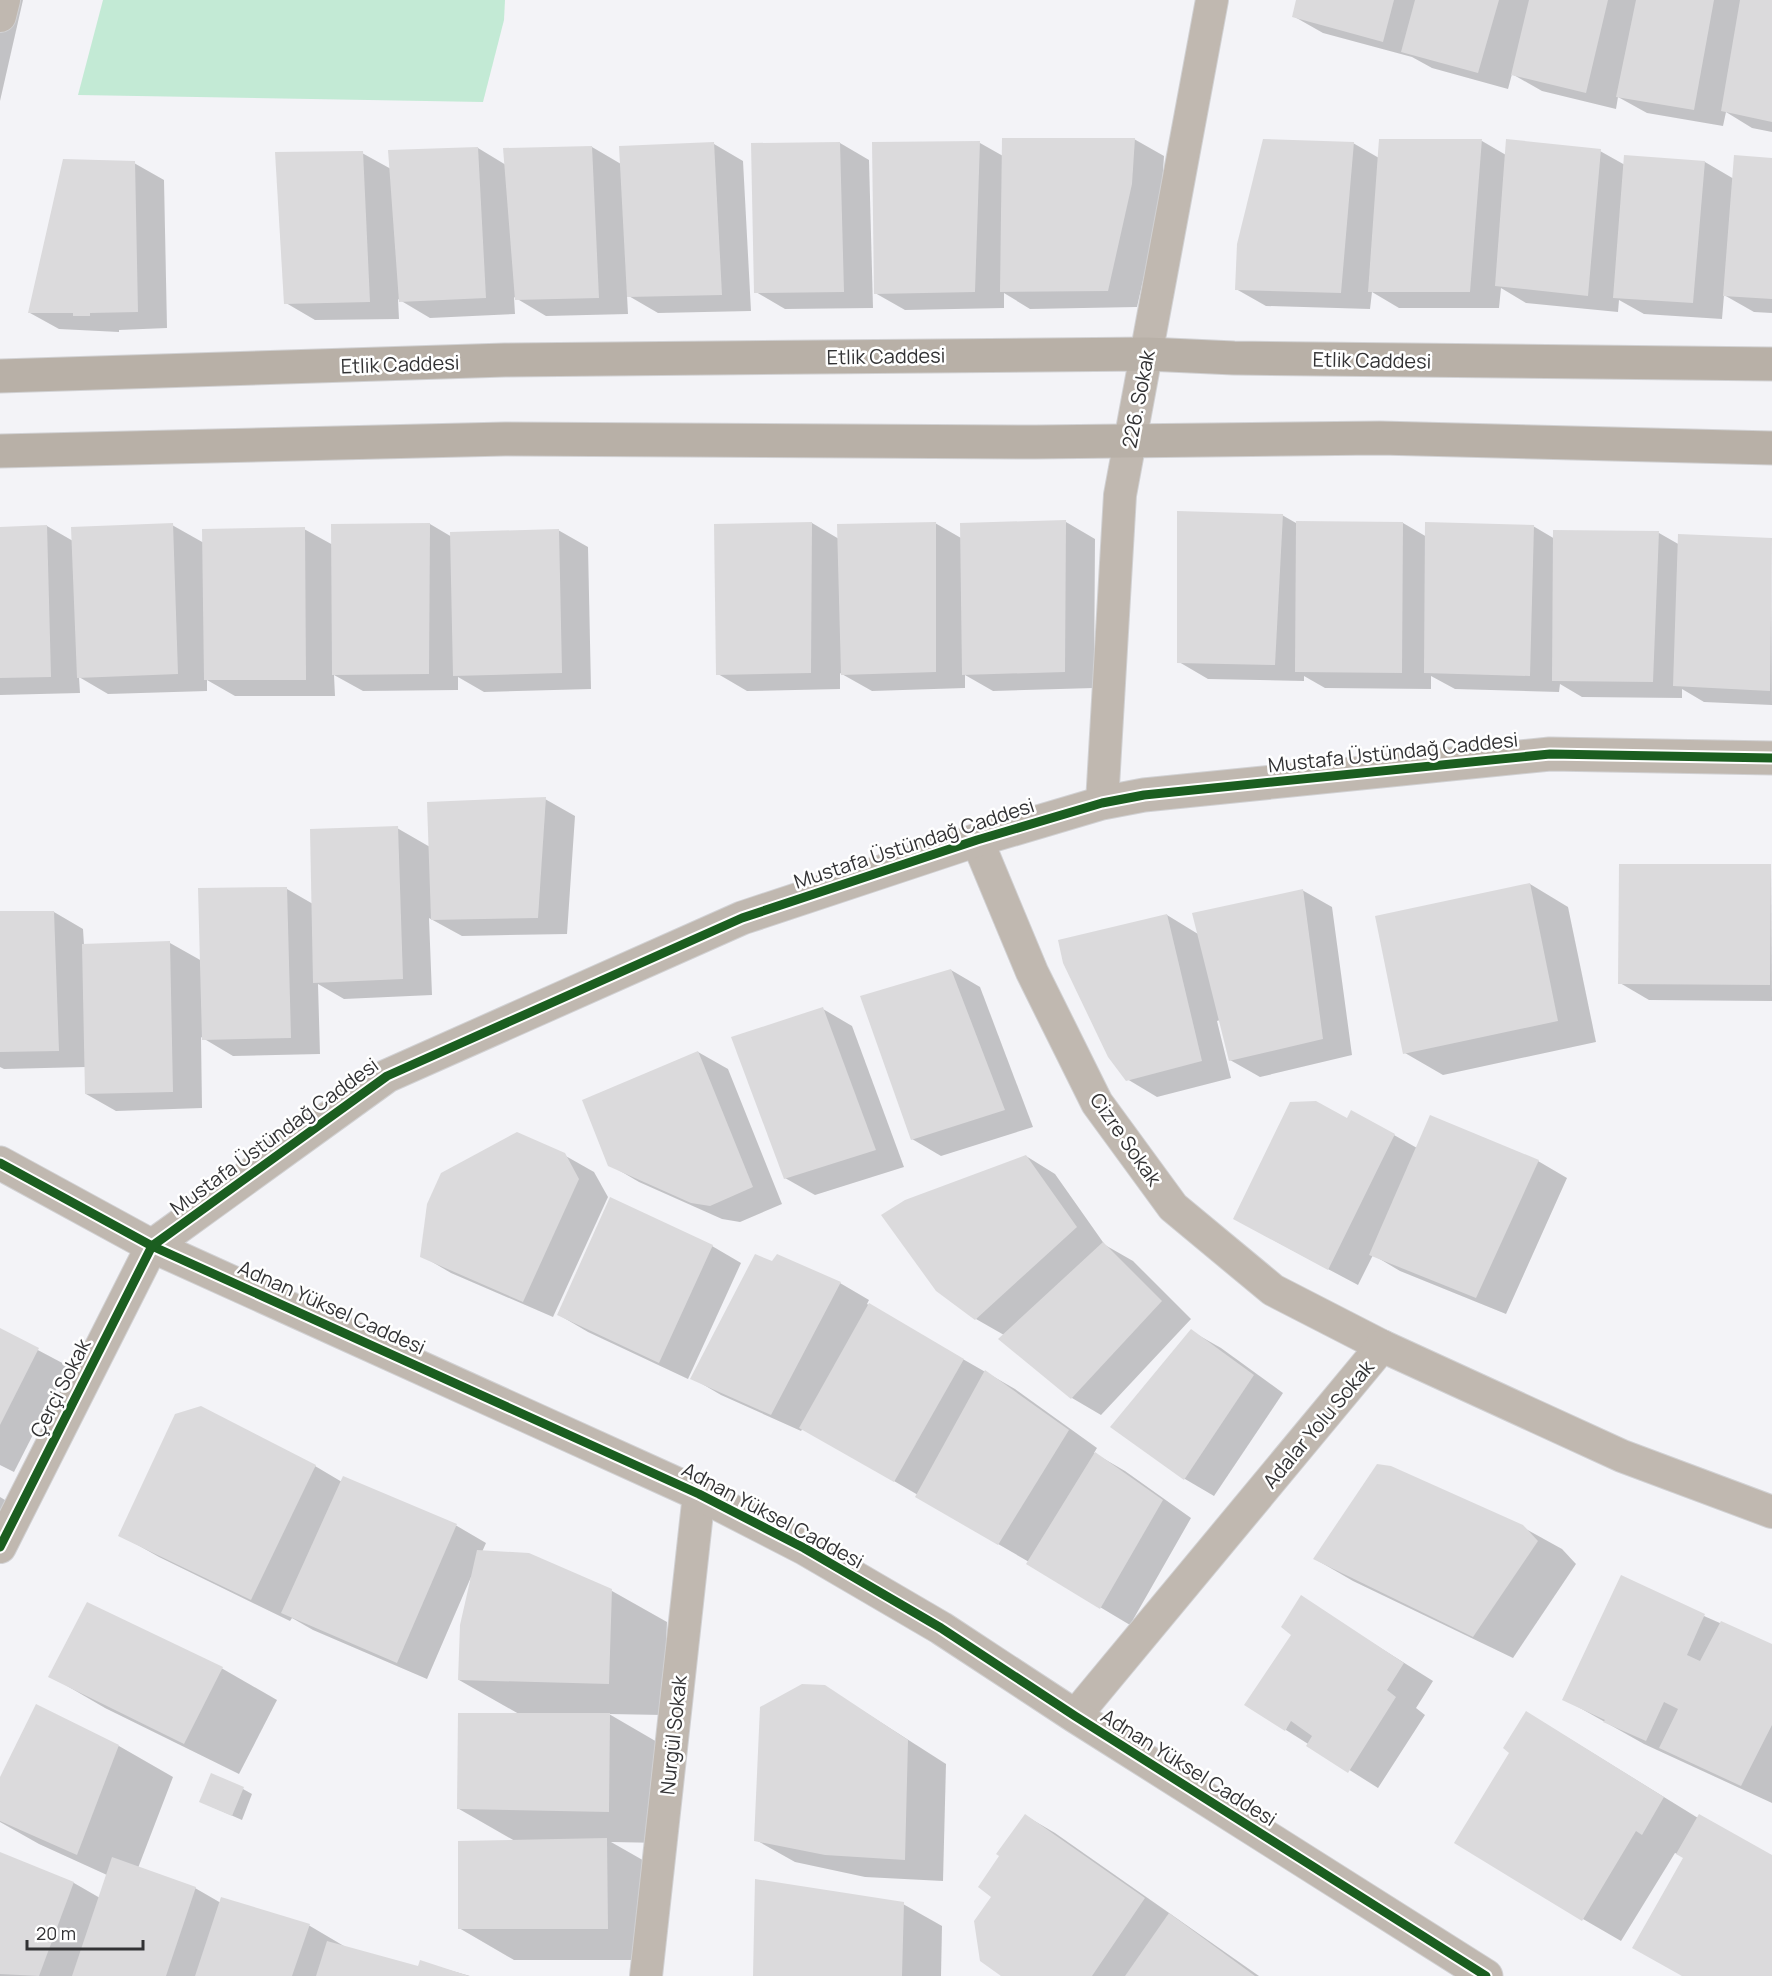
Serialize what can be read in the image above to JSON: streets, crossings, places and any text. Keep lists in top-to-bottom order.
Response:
{
  "streets": {
    "main road": ["Etlik Caddesi"],
    "street": [
      "226. Sokak",
      "Mustafa Üstündağ Caddesi",
      "Cizre Sokak",
      "Adnan Yüksel Caddesi",
      "Çerçi Sokak",
      "Adalar Yolu Sokak",
      "Nurgül Sokak"
    ]
  },
  "crossings": [
    ["Etlik Caddesi", "226. Sokak"],
    ["226. Sokak", "Mustafa Üstündağ Caddesi"],
    ["Mustafa Üstündağ Caddesi", "Cizre Sokak"],
    ["Mustafa Üstündağ Caddesi", "Adnan Yüksel Caddesi"],
    ["Mustafa Üstündağ Caddesi", "Çerçi Sokak"],
    ["Cizre Sokak", "Adalar Yolu Sokak"],
    ["Adnan Yüksel Caddesi", "Çerçi Sokak"],
    ["Adnan Yüksel Caddesi", "Adalar Yolu Sokak"],
    ["Adnan Yüksel Caddesi", "Nurgül Sokak"]
  ],
  "scale_bar": "20 m"
}
